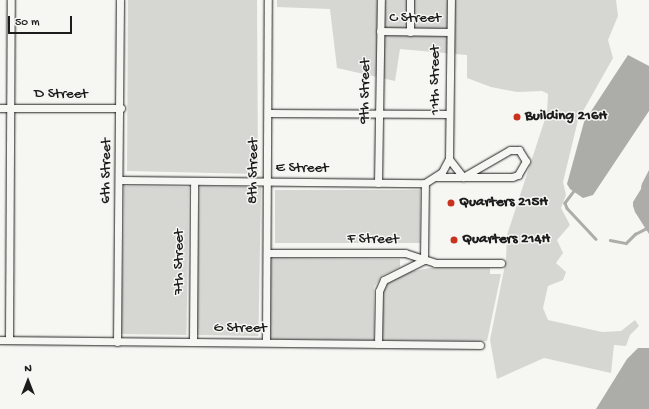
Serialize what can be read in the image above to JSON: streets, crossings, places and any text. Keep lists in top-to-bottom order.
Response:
{
  "streets": {
    "street": [
      "C Street",
      "11th Street",
      "9th Street",
      "D Street",
      "E Street",
      "6th Street",
      "8th Street",
      "F Street",
      "7th Street",
      "G Street"
    ]
  },
  "crossings": [
    ["C Street", "11th Street"],
    ["C Street", "9th Street"],
    ["11th Street", "E Street"],
    ["9th Street", "E Street"],
    ["D Street", "6th Street"],
    ["E Street", "6th Street"],
    ["E Street", "8th Street"],
    ["E Street", "7th Street"],
    ["6th Street", "G Street"],
    ["8th Street", "F Street"],
    ["8th Street", "G Street"],
    ["7th Street", "G Street"]
  ],
  "places": ["Building 216H", "Quarters 215H", "Quarters 214H"],
  "scale_bar": "50 m",
  "north": "top"
}
